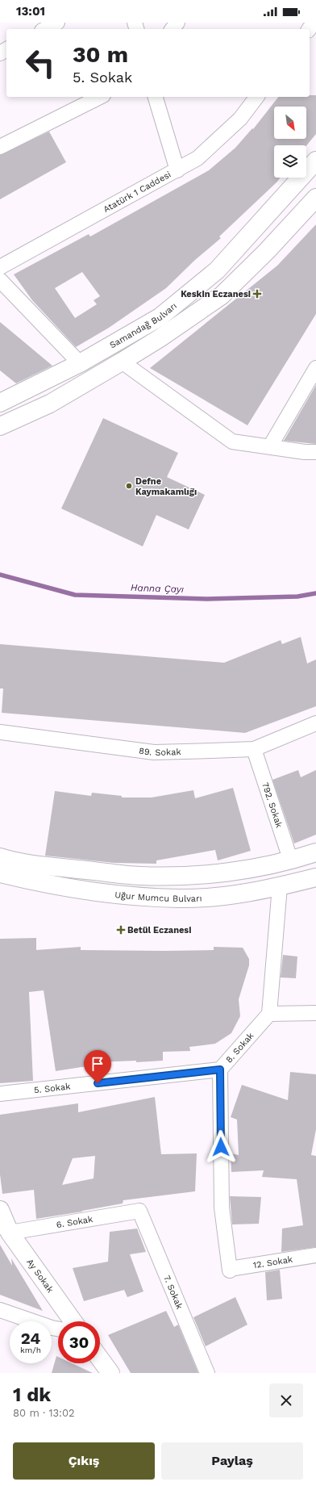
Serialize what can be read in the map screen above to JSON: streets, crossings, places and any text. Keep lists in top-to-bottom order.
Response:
{
  "streets": {
    "main road": ["Samandağ Bulvarı", "Uğur Mumcu Bulvarı", "Ay Sokak"],
    "street": [
      "Atatürk 1 Caddesi",
      "89. Sokak",
      "792. Sokak",
      "8. Sokak",
      "5. Sokak",
      "6. Sokak",
      "12. Sokak",
      "7. Sokak"
    ]
  },
  "crossings": [
    ["89. Sokak", "792. Sokak"],
    ["8. Sokak", "5. Sokak"],
    ["8. Sokak", "12. Sokak"],
    ["6. Sokak", "Ay Sokak"],
    ["6. Sokak", "7. Sokak"]
  ],
  "water": ["Hanna Çayı"],
  "places": {
    "health": ["Keskin Eczanesi", "Betül Eczanesi"],
    "other": ["Defne Kaymakamlığı"]
  },
  "north": "bottom right",
  "page": {
    "status": "13:01",
    "turn": ["30 m", "5. Sokak"],
    "speed": "24 km/h",
    "limit": "30",
    "heading": ["1 dk", "80 m · 13:02"],
    "buttons": ["Çıkış", "Paylaş"]
  }
}
